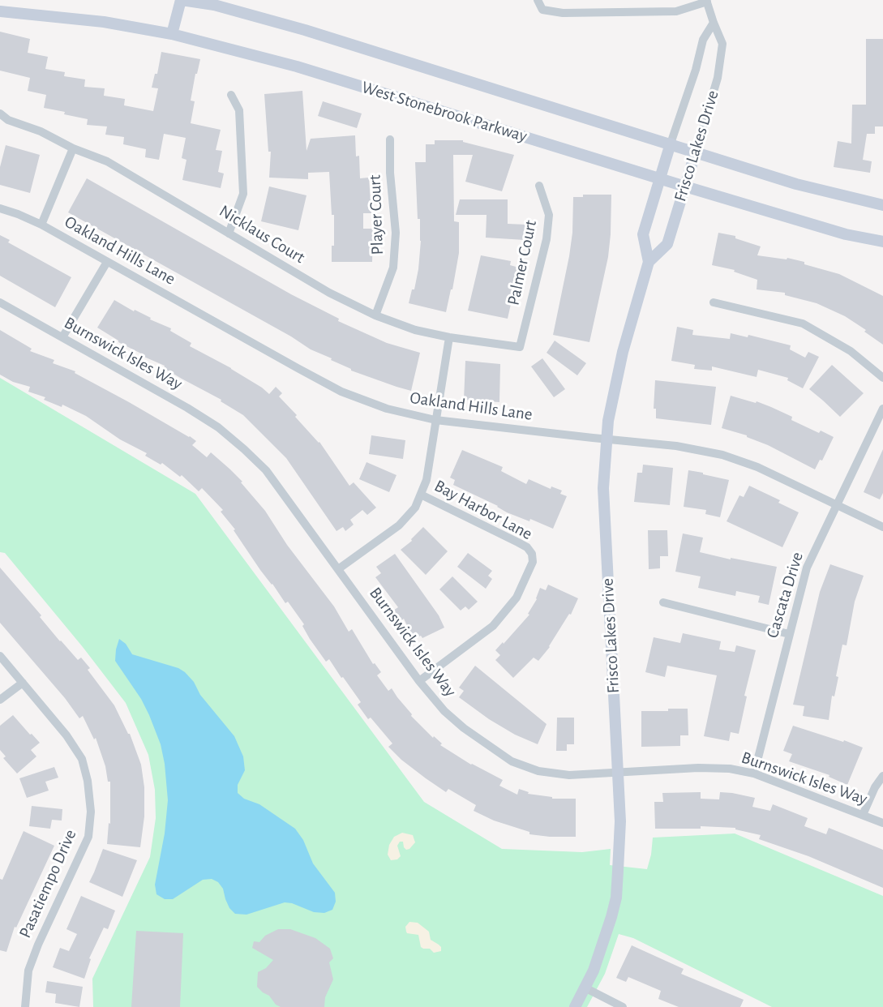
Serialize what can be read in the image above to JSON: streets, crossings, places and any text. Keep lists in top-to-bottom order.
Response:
{
  "streets": {
    "street": [
      "West Stonebrook Parkway",
      "Frisco Lakes Drive",
      "Player Court",
      "Nicklaus Court",
      "Oakland Hills Lane",
      "Palmer Court",
      "Burnswick Isles Way",
      "Bay Harbor Lane",
      "Cascata Drive",
      "Pasatiempo Drive"
    ]
  },
  "crossings": [
    ["West Stonebrook Parkway", "Frisco Lakes Drive"],
    ["Frisco Lakes Drive", "Oakland Hills Lane"],
    ["Frisco Lakes Drive", "Burnswick Isles Way"],
    ["Player Court", "Nicklaus Court"],
    ["Nicklaus Court", "Palmer Court"],
    ["Oakland Hills Lane", "Cascata Drive"],
    ["Burnswick Isles Way", "Bay Harbor Lane"],
    ["Burnswick Isles Way", "Cascata Drive"]
  ]
}
